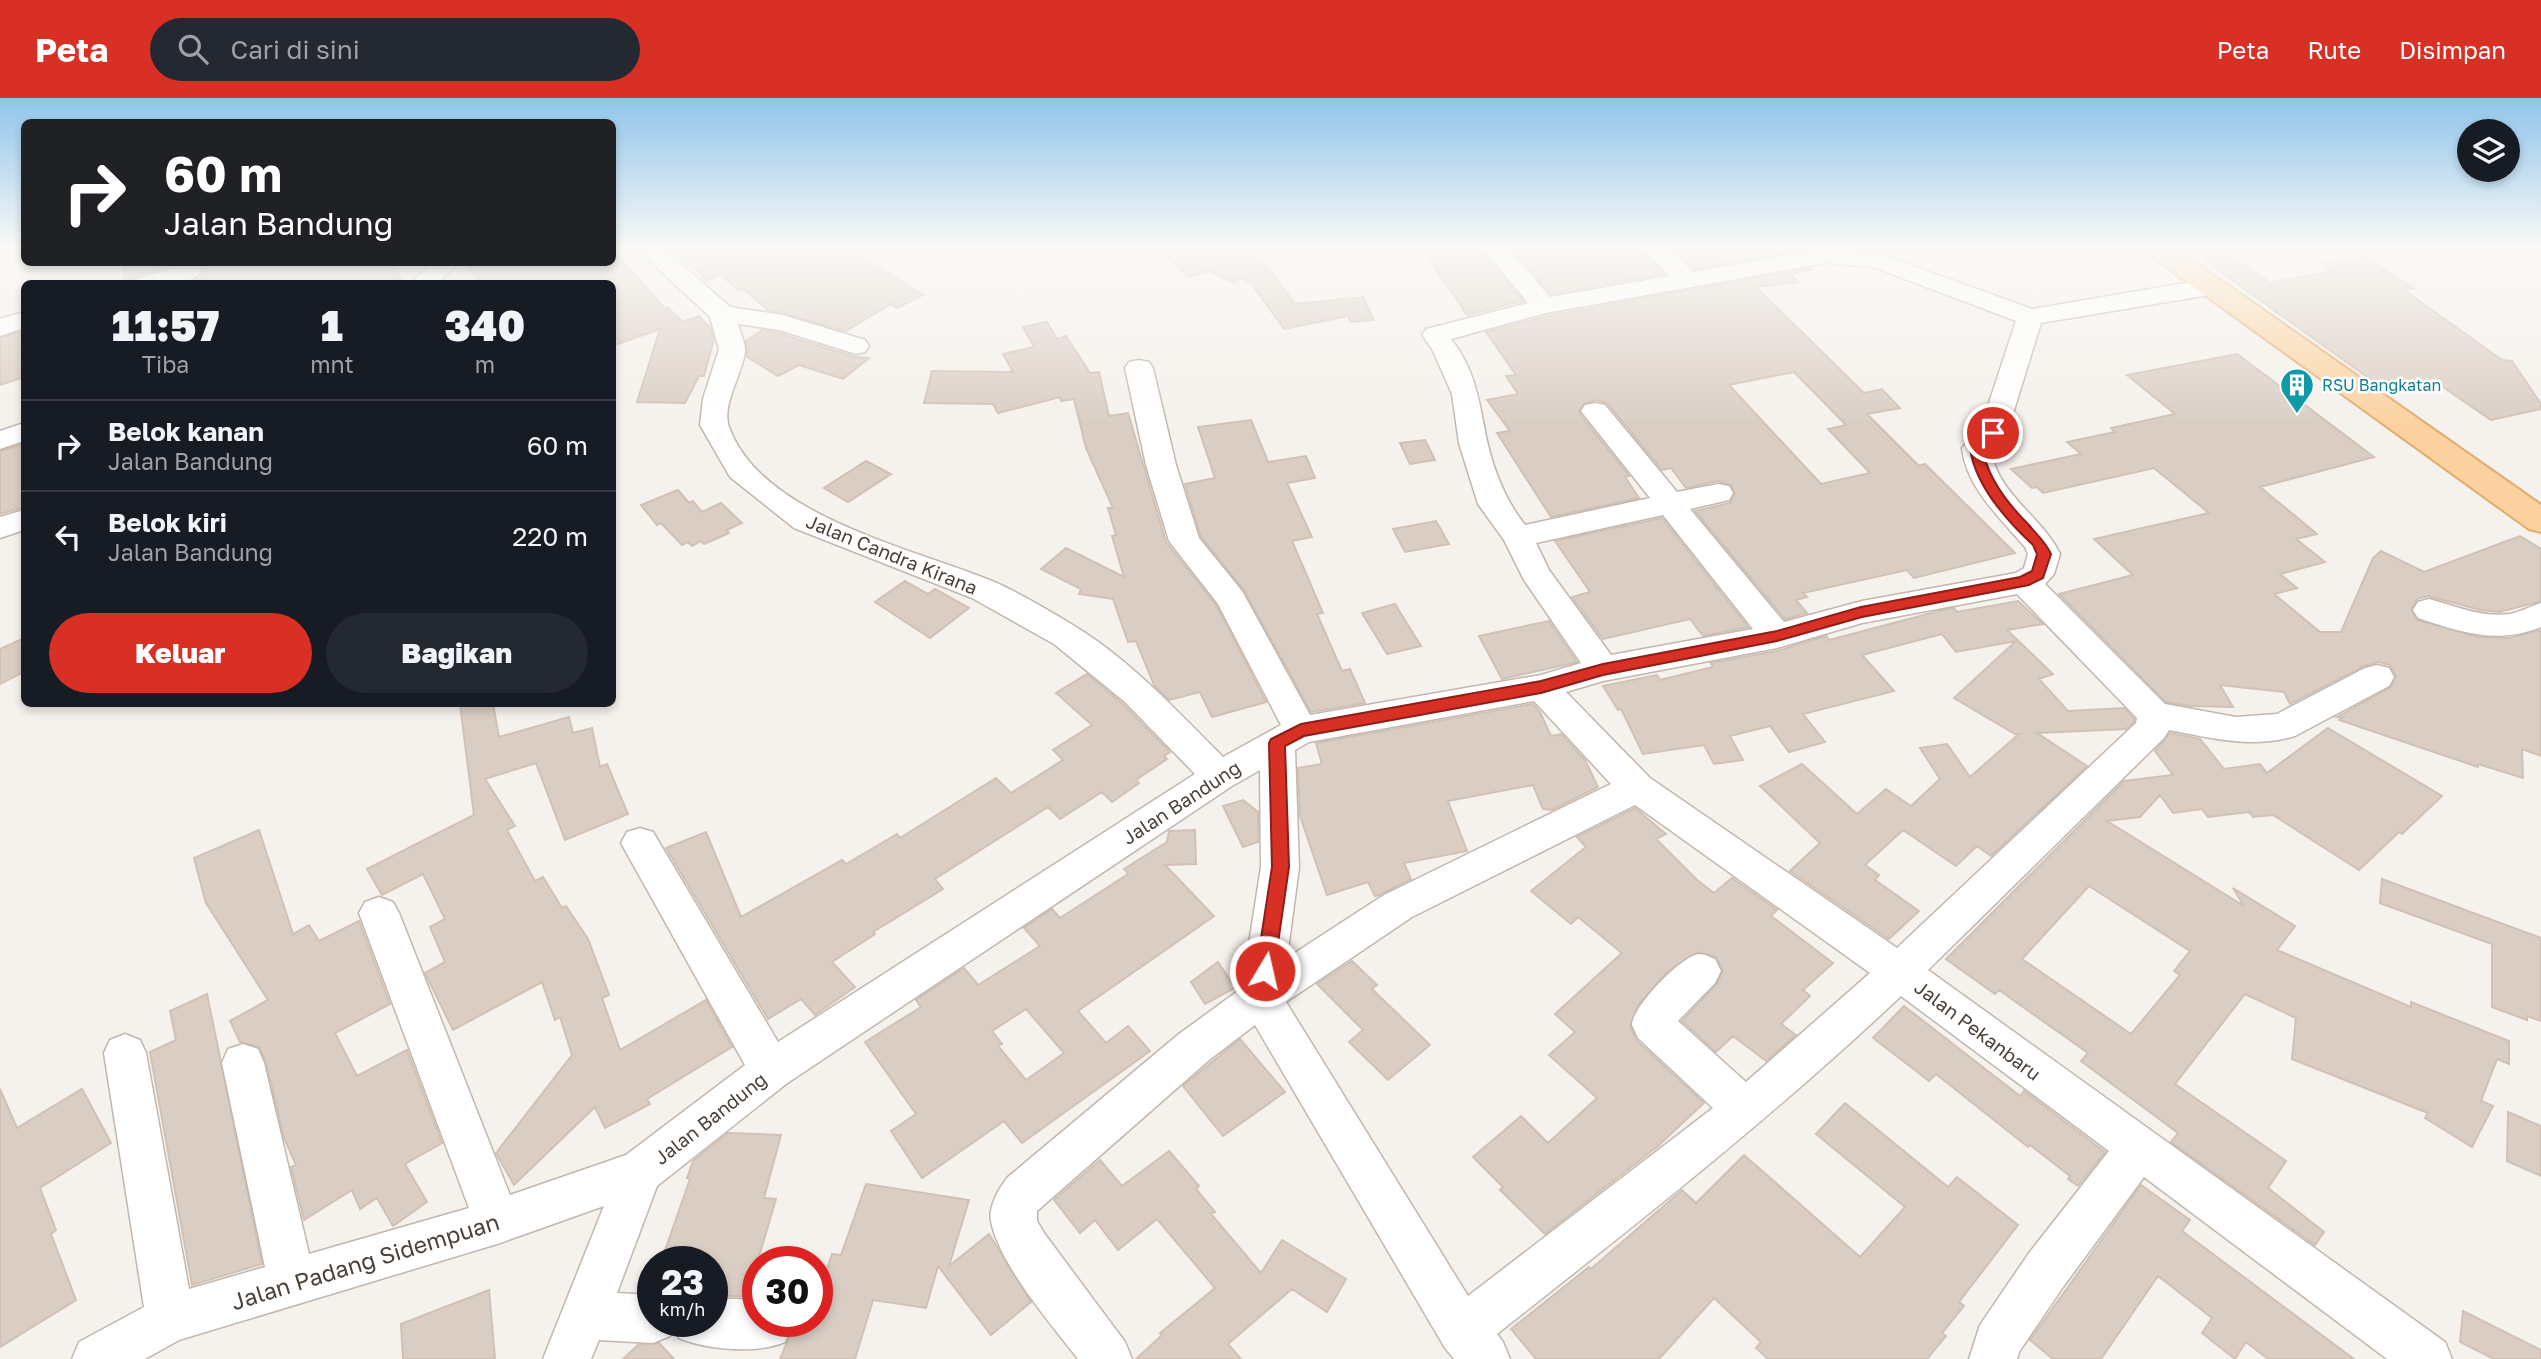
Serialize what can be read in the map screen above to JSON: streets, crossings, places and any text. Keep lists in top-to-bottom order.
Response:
{
  "streets": {
    "street": [
      "Jalan Candra Kirana",
      "Jalan Bandung",
      "Jalan Pekanbaru",
      "Jalan Padang Sidempuan"
    ]
  },
  "crossings": [
    ["Jalan Candra Kirana", "Jalan Bandung"],
    ["Jalan Bandung", "Jalan Pekanbaru"],
    ["Jalan Bandung", "Jalan Padang Sidempuan"]
  ],
  "places": {
    "building": ["RSU Bangkatan"]
  },
  "page": {
    "header": "Peta",
    "search": "Cari di sini",
    "nav": ["Peta", "Rute", "Disimpan"],
    "turn": ["60 m", "Jalan Bandung"],
    "eta": [
      "11:57",
      "Tiba",
      "1",
      "mnt",
      "340",
      "m"
    ],
    "list": [
      {
        "name": "Belok kanan",
        "note": "Jalan Bandung",
        "value": "60 m"
      },
      {
        "name": "Belok kiri",
        "note": "Jalan Bandung",
        "value": "220 m"
      }
    ],
    "buttons": ["Keluar", "Bagikan"],
    "speed": "23 km/h",
    "limit": "30"
  }
}
